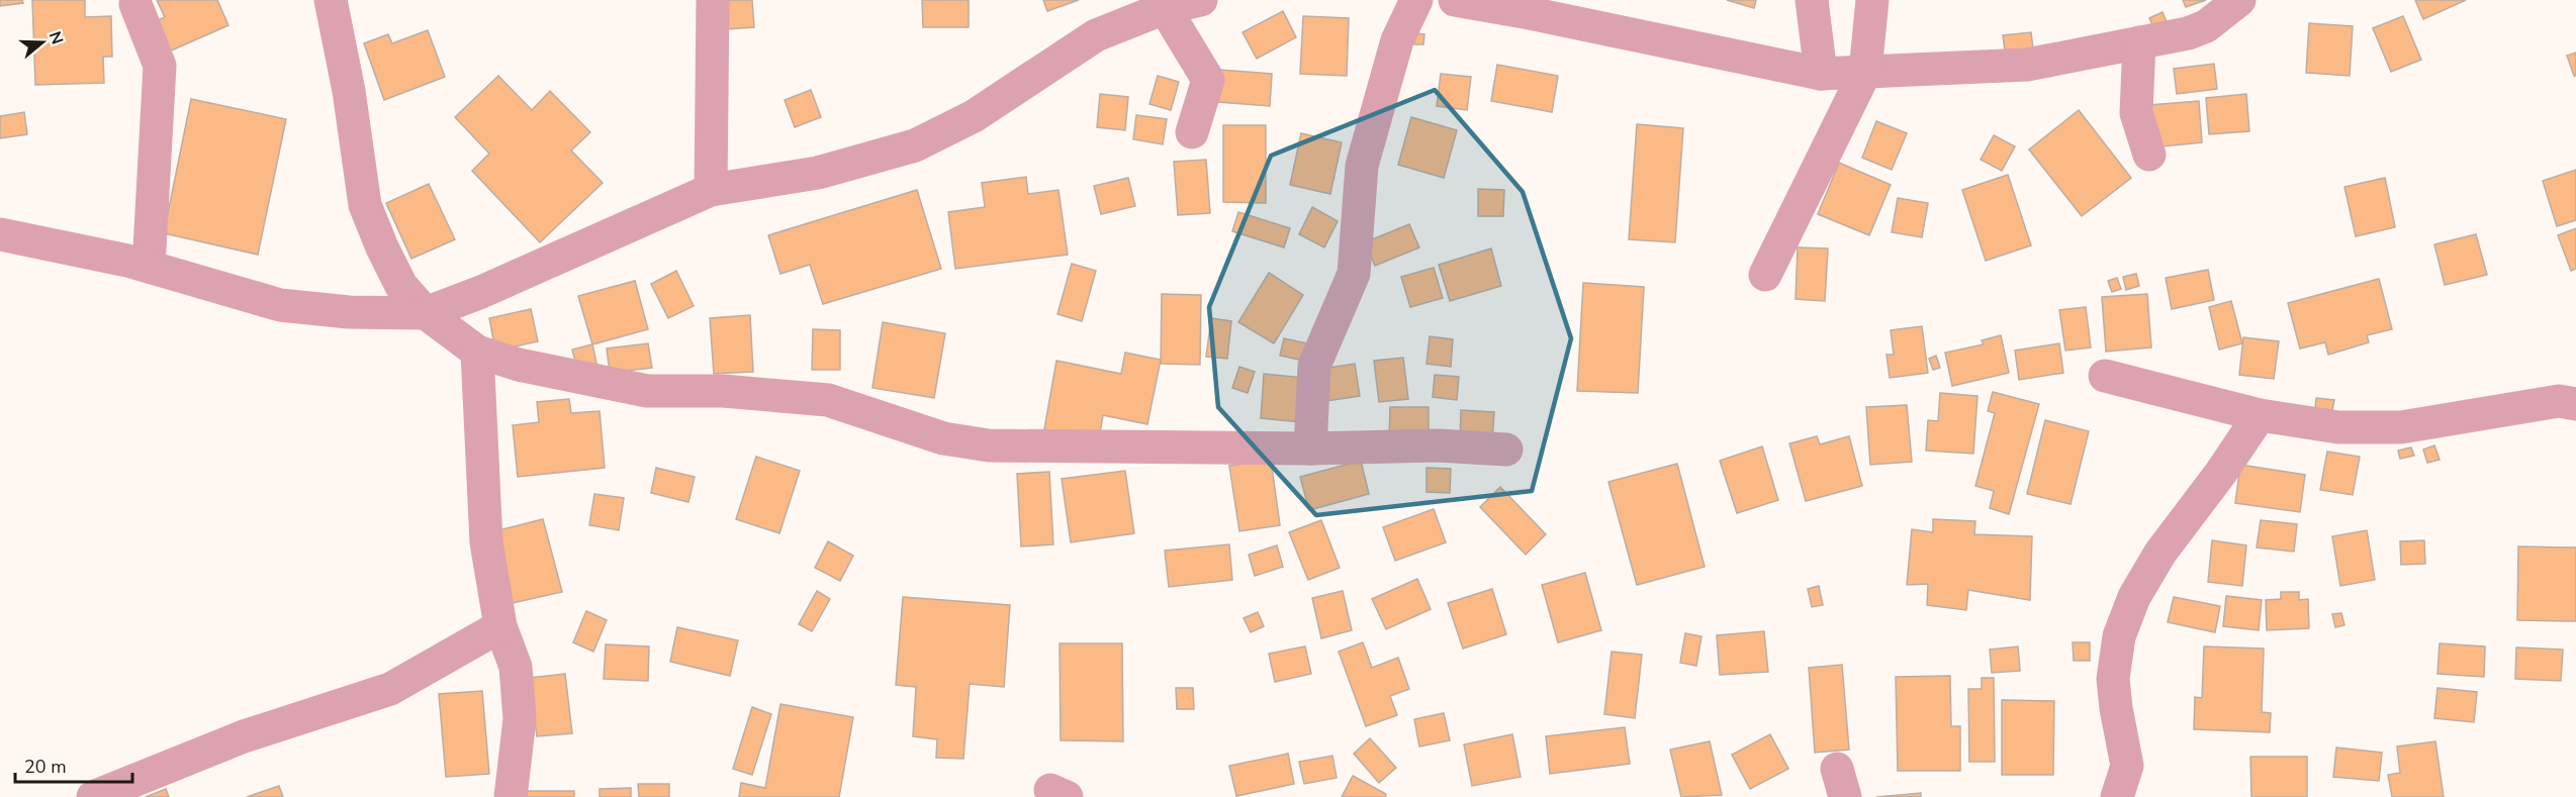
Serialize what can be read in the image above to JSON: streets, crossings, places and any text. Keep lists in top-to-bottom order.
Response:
{
  "scale_bar": "20 m",
  "north": "right"
}
